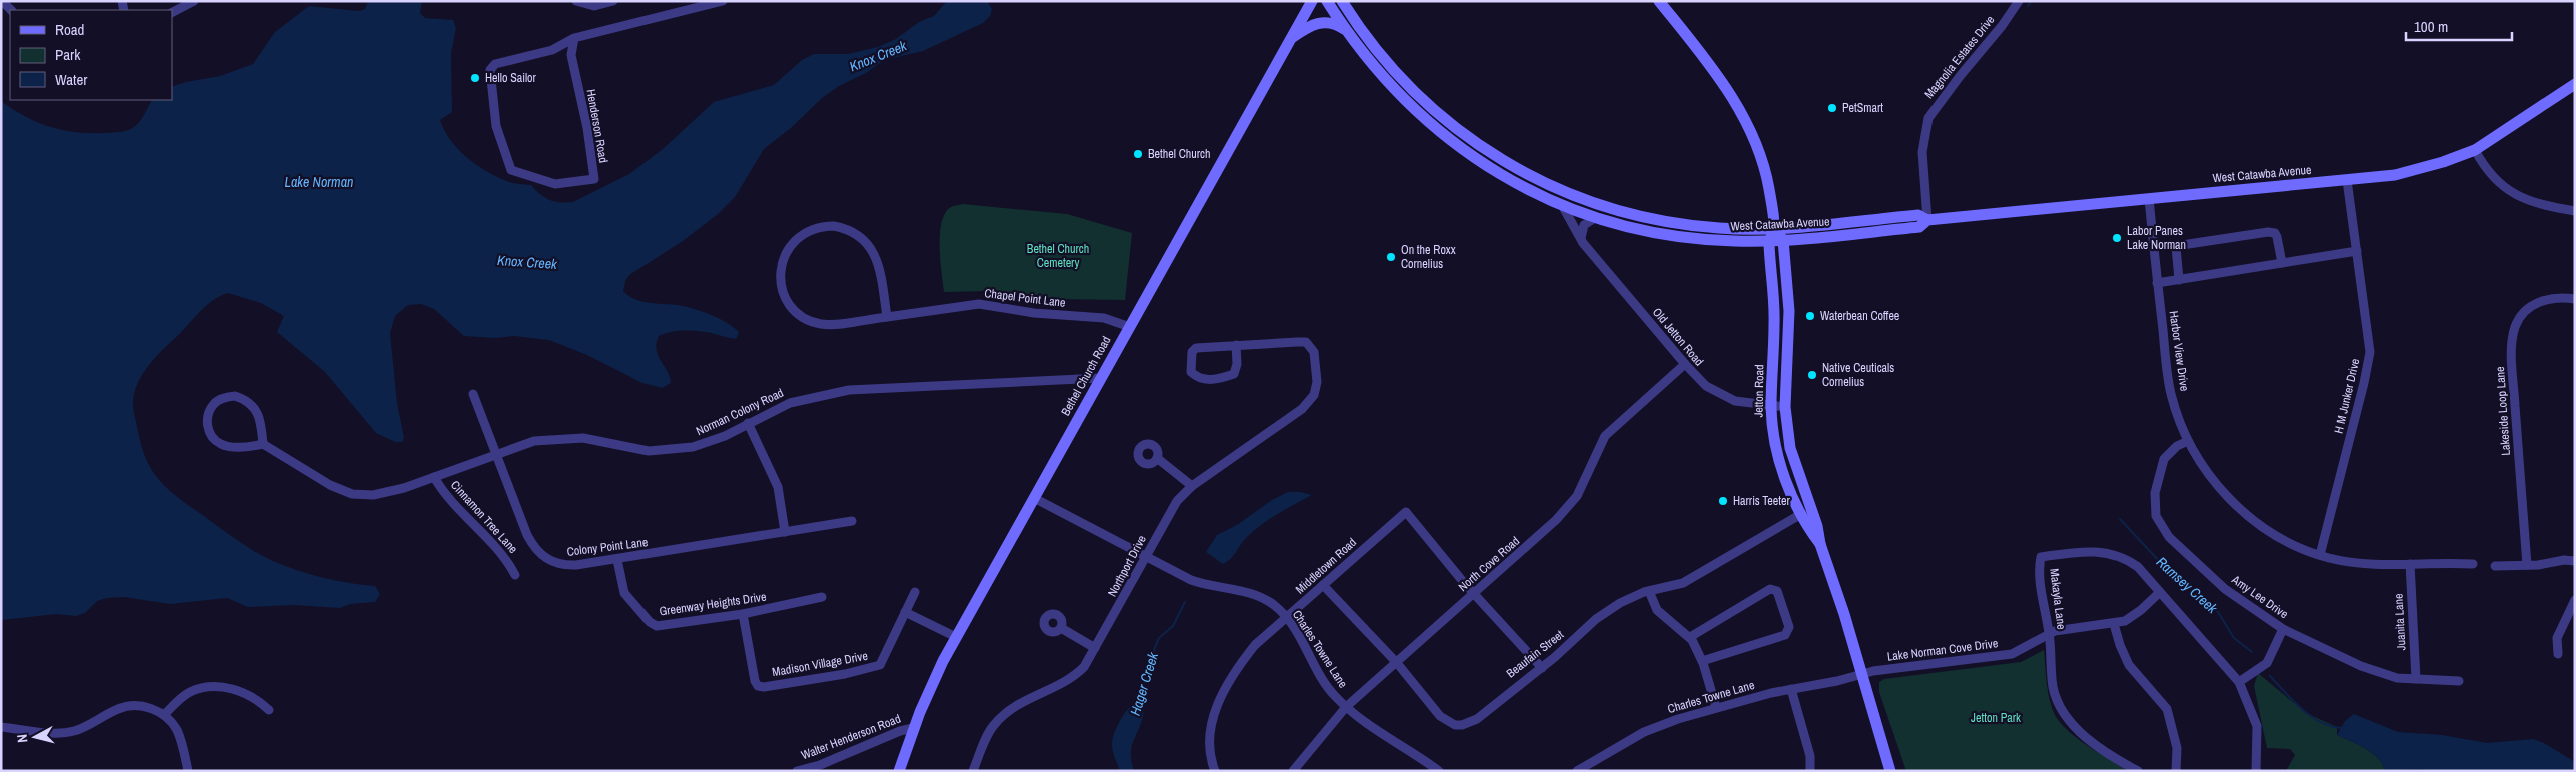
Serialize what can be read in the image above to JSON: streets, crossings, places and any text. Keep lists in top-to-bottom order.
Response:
{
  "streets": {
    "main road": ["West Catawba Avenue", "Bethel Church Road", "Jetton Road"],
    "street": [
      "Magnolia Estates Drive",
      "Henderson Road",
      "Chapel Point Lane",
      "Old Jetton Road",
      "Harbor View Drive",
      "H M Junker Drive",
      "Lakeside Loop Lane",
      "Norman Colony Road",
      "Cinnamon Tree Lane",
      "Colony Point Lane",
      "North Cove Road",
      "Northport Drive",
      "Middletown Road",
      "Amy Lee Drive",
      "Makayla Lane",
      "Greenway Heights Drive",
      "Juanita Lane",
      "Charles Towne Lane",
      "Lake Norman Cove Drive",
      "Beaufain Street",
      "Madison Village Drive",
      "Walter Henderson Road"
    ]
  },
  "crossings": [
    ["Magnolia Estates Drive", "West Catawba Avenue"],
    ["West Catawba Avenue", "Old Jetton Road"],
    ["West Catawba Avenue", "Harbor View Drive"],
    ["West Catawba Avenue", "Jetton Road"],
    ["West Catawba Avenue", "H M Junker Drive"],
    ["Chapel Point Lane", "Bethel Church Road"],
    ["Old Jetton Road", "Jetton Road"],
    ["Old Jetton Road", "North Cove Road"],
    ["Harbor View Drive", "H M Junker Drive"],
    ["Harbor View Drive", "Amy Lee Drive"],
    ["Harbor View Drive", "Juanita Lane"],
    ["Bethel Church Road", "Norman Colony Road"],
    ["Bethel Church Road", "Charles Towne Lane"],
    ["Bethel Church Road", "Walter Henderson Road"],
    ["Jetton Road", "Charles Towne Lane"],
    ["Jetton Road", "Lake Norman Cove Drive"],
    ["Jetton Road", "Beaufain Street"],
    ["Norman Colony Road", "Cinnamon Tree Lane"],
    ["Norman Colony Road", "Colony Point Lane"],
    ["Colony Point Lane", "Greenway Heights Drive"],
    ["North Cove Road", "Middletown Road"],
    ["North Cove Road", "Charles Towne Lane"],
    ["North Cove Road", "Beaufain Street"],
    ["Northport Drive", "Charles Towne Lane"],
    ["Middletown Road", "Charles Towne Lane"],
    ["Middletown Road", "Beaufain Street"],
    ["Amy Lee Drive", "Juanita Lane"],
    ["Makayla Lane", "Lake Norman Cove Drive"],
    ["Greenway Heights Drive", "Madison Village Drive"],
    ["Charles Towne Lane", "Lake Norman Cove Drive"]
  ],
  "water": [
    "Knox Creek",
    "Lake Norman",
    "Ramsey Creek",
    "Hager Creek"
  ],
  "parks": ["Bethel Church Cemetery", "Jetton Park"],
  "places": [
    "Hello Sailor",
    "PetSmart",
    "Bethel Church",
    "Labor Panes Lake Norman",
    "On the Roxx Cornelius",
    "Waterbean Coffee",
    "Native Ceuticals Cornelius",
    "Harris Teeter"
  ],
  "legend": ["Road", "Park", "Water"],
  "scale_bar": "100 m",
  "north": "left"
}
